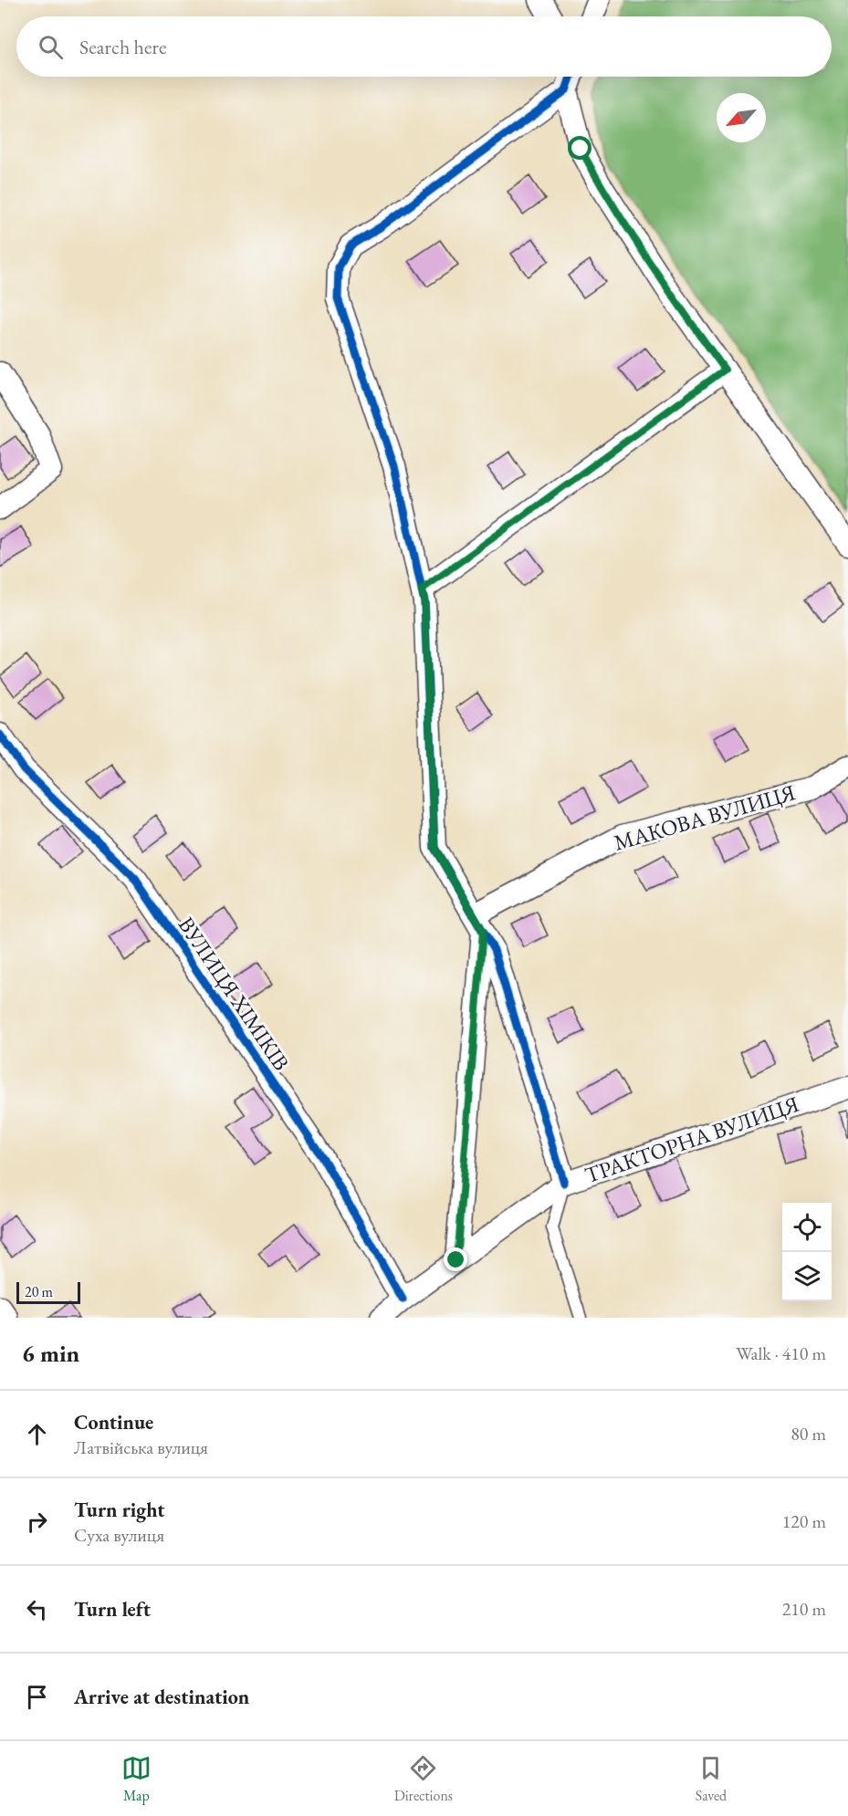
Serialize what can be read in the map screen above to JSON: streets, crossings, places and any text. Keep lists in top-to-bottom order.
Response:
{
  "streets": {
    "street": ["МАКОВА ВУЛИЦЯ", "ВУЛИЦЯ ХІМІКІВ", "ТРАКТОРНА ВУЛИЦЯ"]
  },
  "crossings": [
    ["ВУЛИЦЯ ХІМІКІВ", "ТРАКТОРНА ВУЛИЦЯ"]
  ],
  "scale_bar": "20 m",
  "north": "bottom left",
  "page": {
    "search": "Search here",
    "scale": "20 m",
    "heading": ["6 min", "Walk · 410 m"],
    "list": [
      ["Continue", "Латвійська вулиця", "80 m"],
      ["Turn right", "Суха вулиця", "120 m"],
      ["Turn left", "210 m"],
      "Arrive at destination"
    ],
    "nav": ["Map", "Directions", "Saved"]
  }
}
